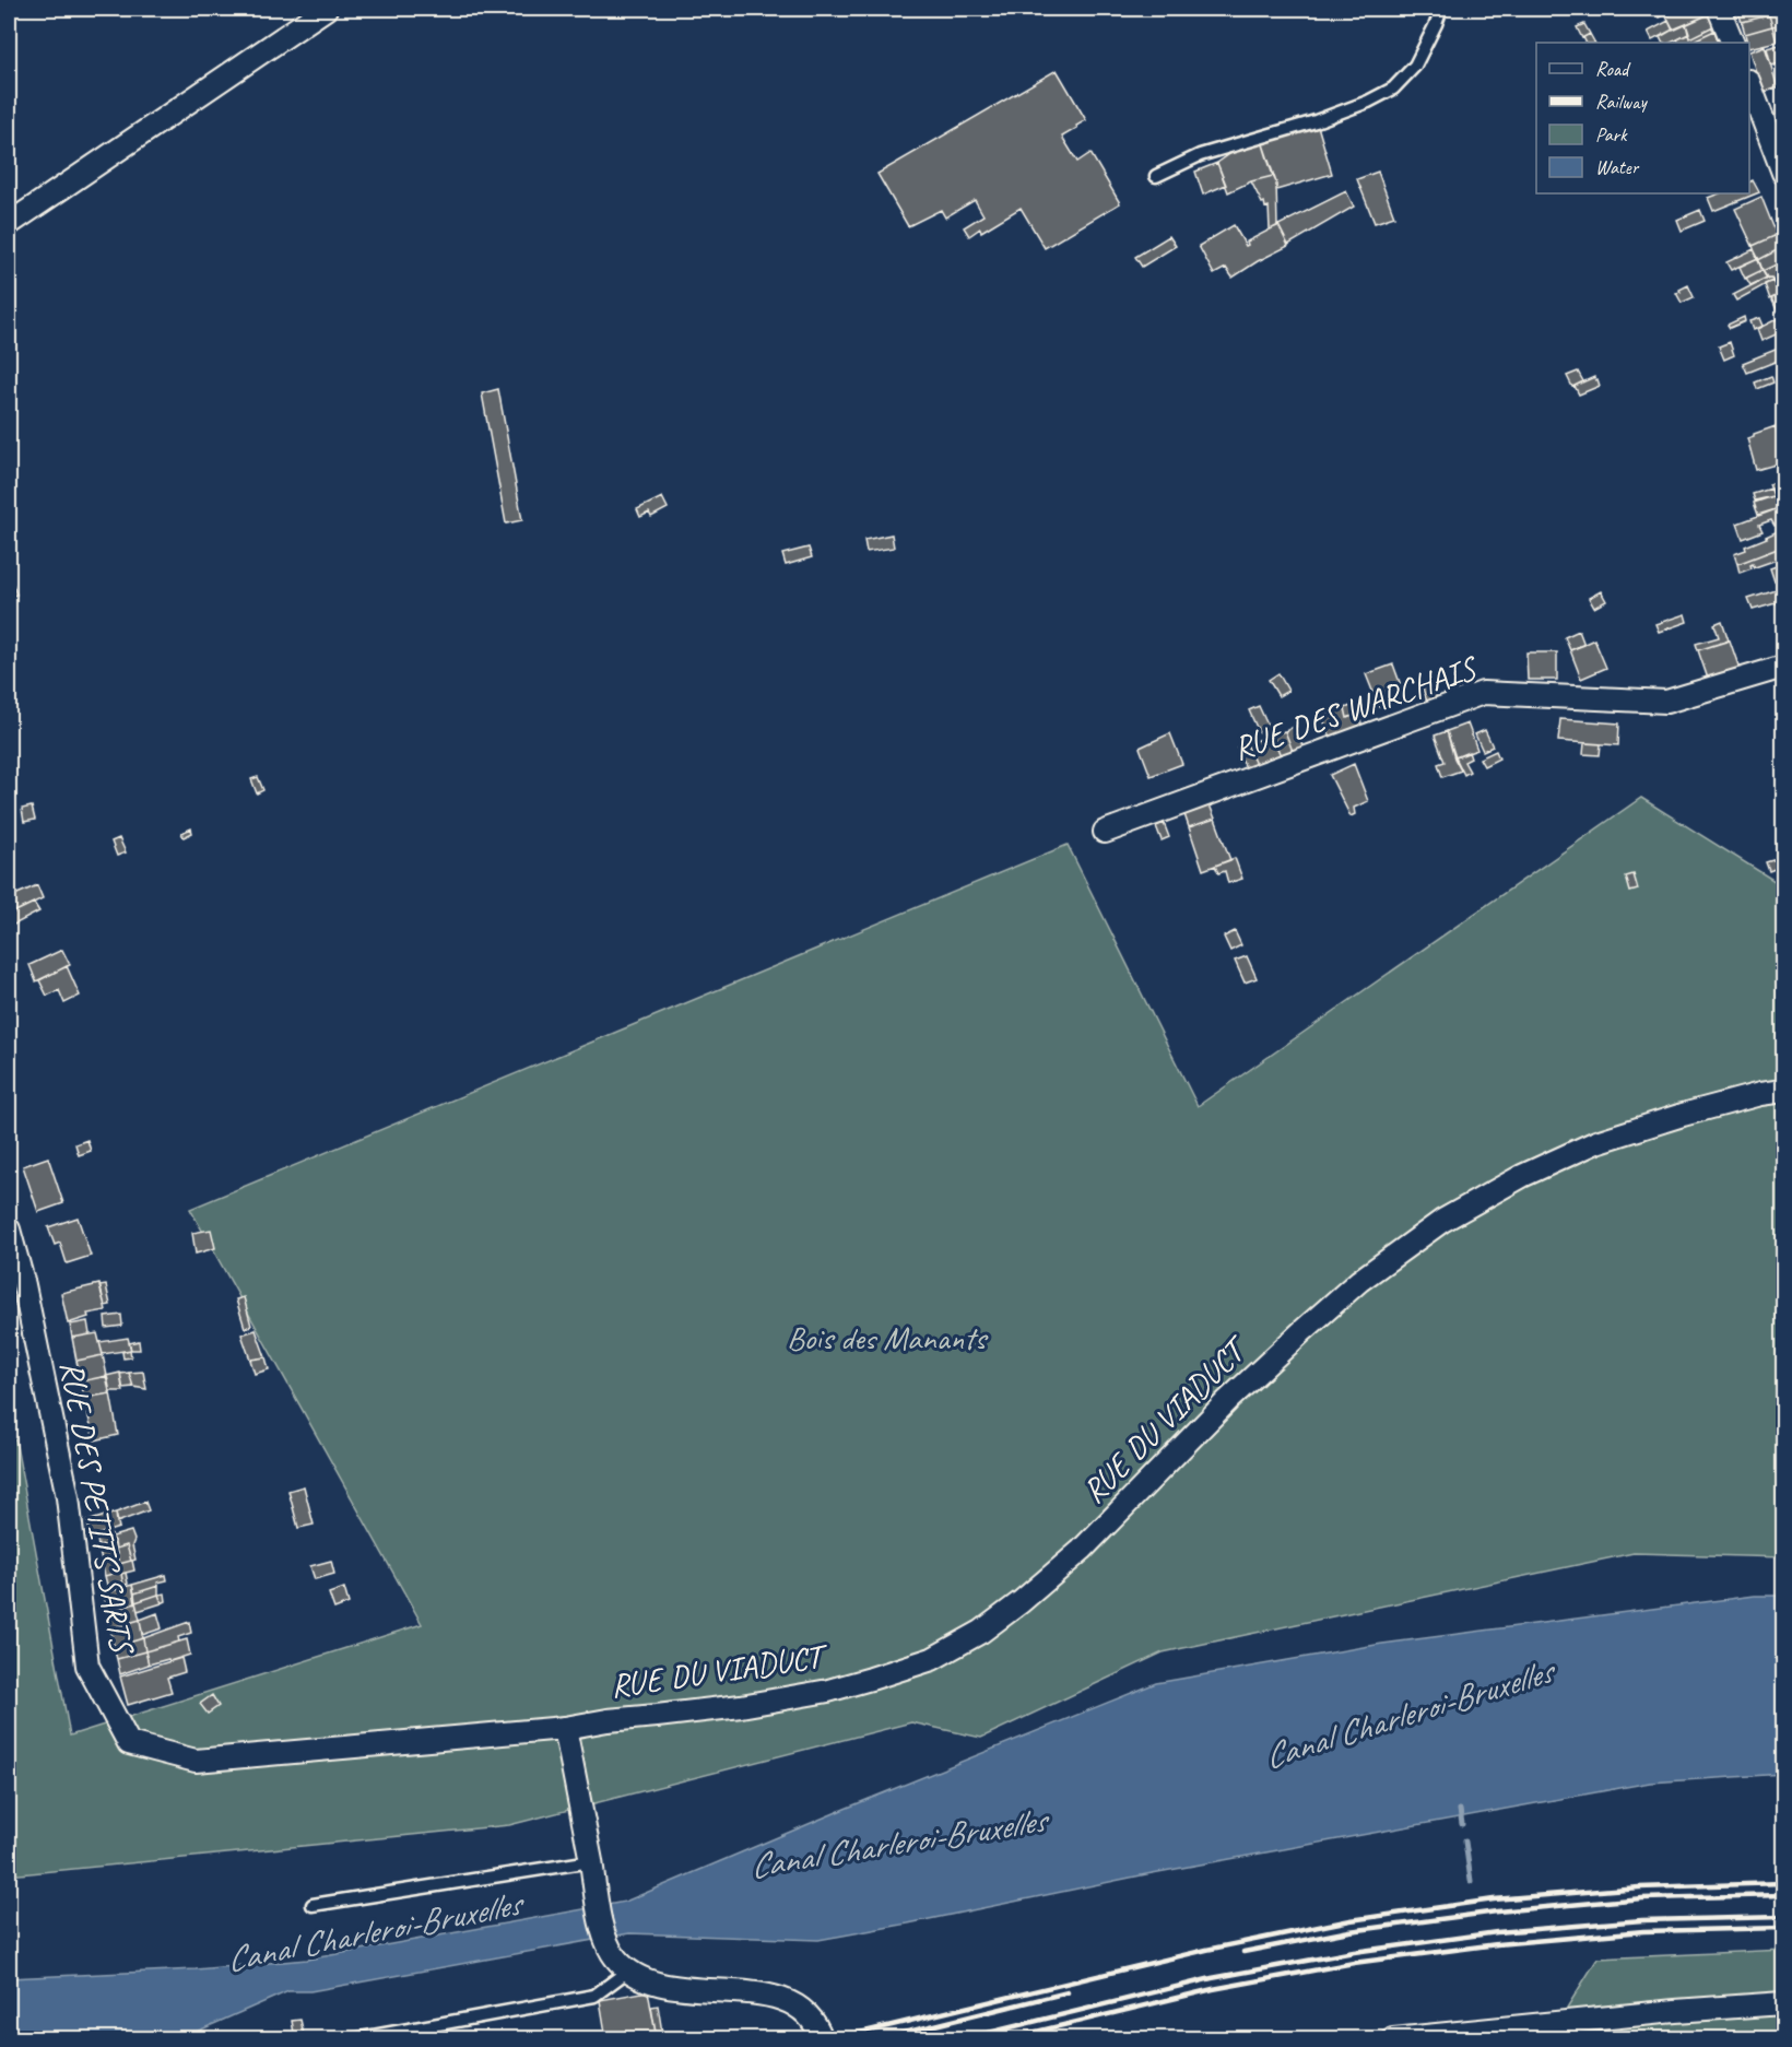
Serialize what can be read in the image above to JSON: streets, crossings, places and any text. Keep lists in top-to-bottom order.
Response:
{
  "streets": {
    "street": ["RUE DES WARCHAIS", "RUE DU VIADUCT", "RUE DES PETITS SARTS"]
  },
  "crossings": [
    ["RUE DU VIADUCT", "RUE DES PETITS SARTS"]
  ],
  "water": ["Canal Charleroi-Bruxelles"],
  "parks": ["Bois des Manants"],
  "legend": [
    "Road",
    "Railway",
    "Park",
    "Water"
  ]
}
